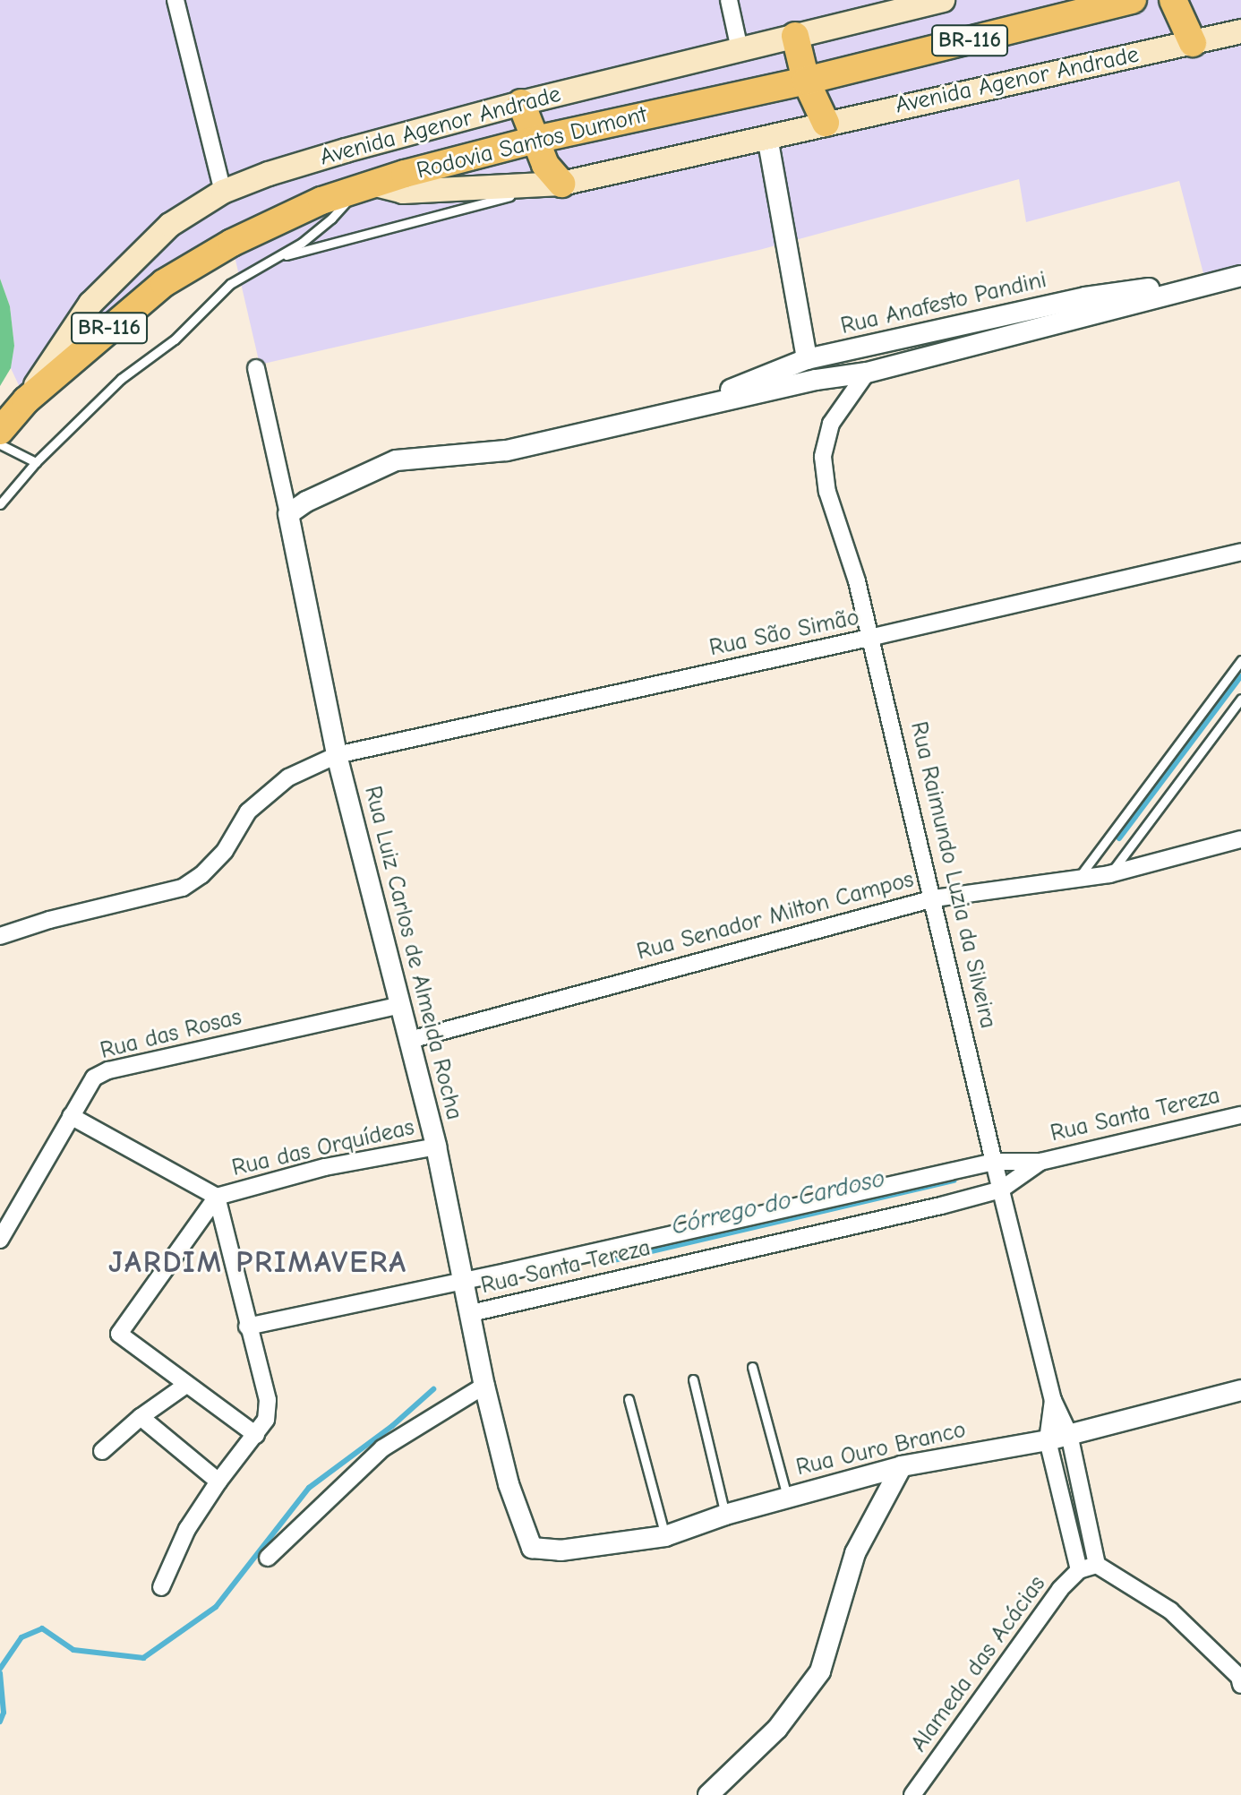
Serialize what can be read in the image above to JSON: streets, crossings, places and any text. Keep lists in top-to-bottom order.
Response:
{
  "streets": {
    "highway": ["BR-116", "Rodovia Santos Dumont"],
    "main road": ["Avenida Agenor Andrade"],
    "street": [
      "Rua Anafesto Pandini",
      "Rua São Simão",
      "Rua Raimundo Luzia da Silveira",
      "Rua Senador Milton Campos",
      "Rua Luiz Carlos de Almeida Rocha",
      "Rua das Rosas",
      "Rua Santa Tereza",
      "Rua das Orquídeas",
      "Rua Ouro Branco",
      "Alameda das Acácias"
    ]
  },
  "crossings": [
    ["Avenida Agenor Andrade", "Rodovia Santos Dumont"],
    ["Rua Anafesto Pandini", "Rua Raimundo Luzia da Silveira"],
    ["Rua Anafesto Pandini", "Rua Luiz Carlos de Almeida Rocha"],
    ["Rua São Simão", "Rua Raimundo Luzia da Silveira"],
    ["Rua São Simão", "Rua Luiz Carlos de Almeida Rocha"],
    ["Rua Raimundo Luzia da Silveira", "Rua Senador Milton Campos"],
    ["Rua Raimundo Luzia da Silveira", "Rua Santa Tereza"],
    ["Rua Raimundo Luzia da Silveira", "Rua Ouro Branco"],
    ["Rua Raimundo Luzia da Silveira", "Alameda das Acácias"],
    ["Rua Senador Milton Campos", "Rua Luiz Carlos de Almeida Rocha"],
    ["Rua Luiz Carlos de Almeida Rocha", "Rua das Rosas"],
    ["Rua Luiz Carlos de Almeida Rocha", "Rua Santa Tereza"],
    ["Rua Luiz Carlos de Almeida Rocha", "Rua das Orquídeas"],
    ["Rua Luiz Carlos de Almeida Rocha", "Rua Ouro Branco"]
  ],
  "districts": ["JARDIM PRIMAVERA"],
  "water": ["Córrego do Cardoso"]
}
